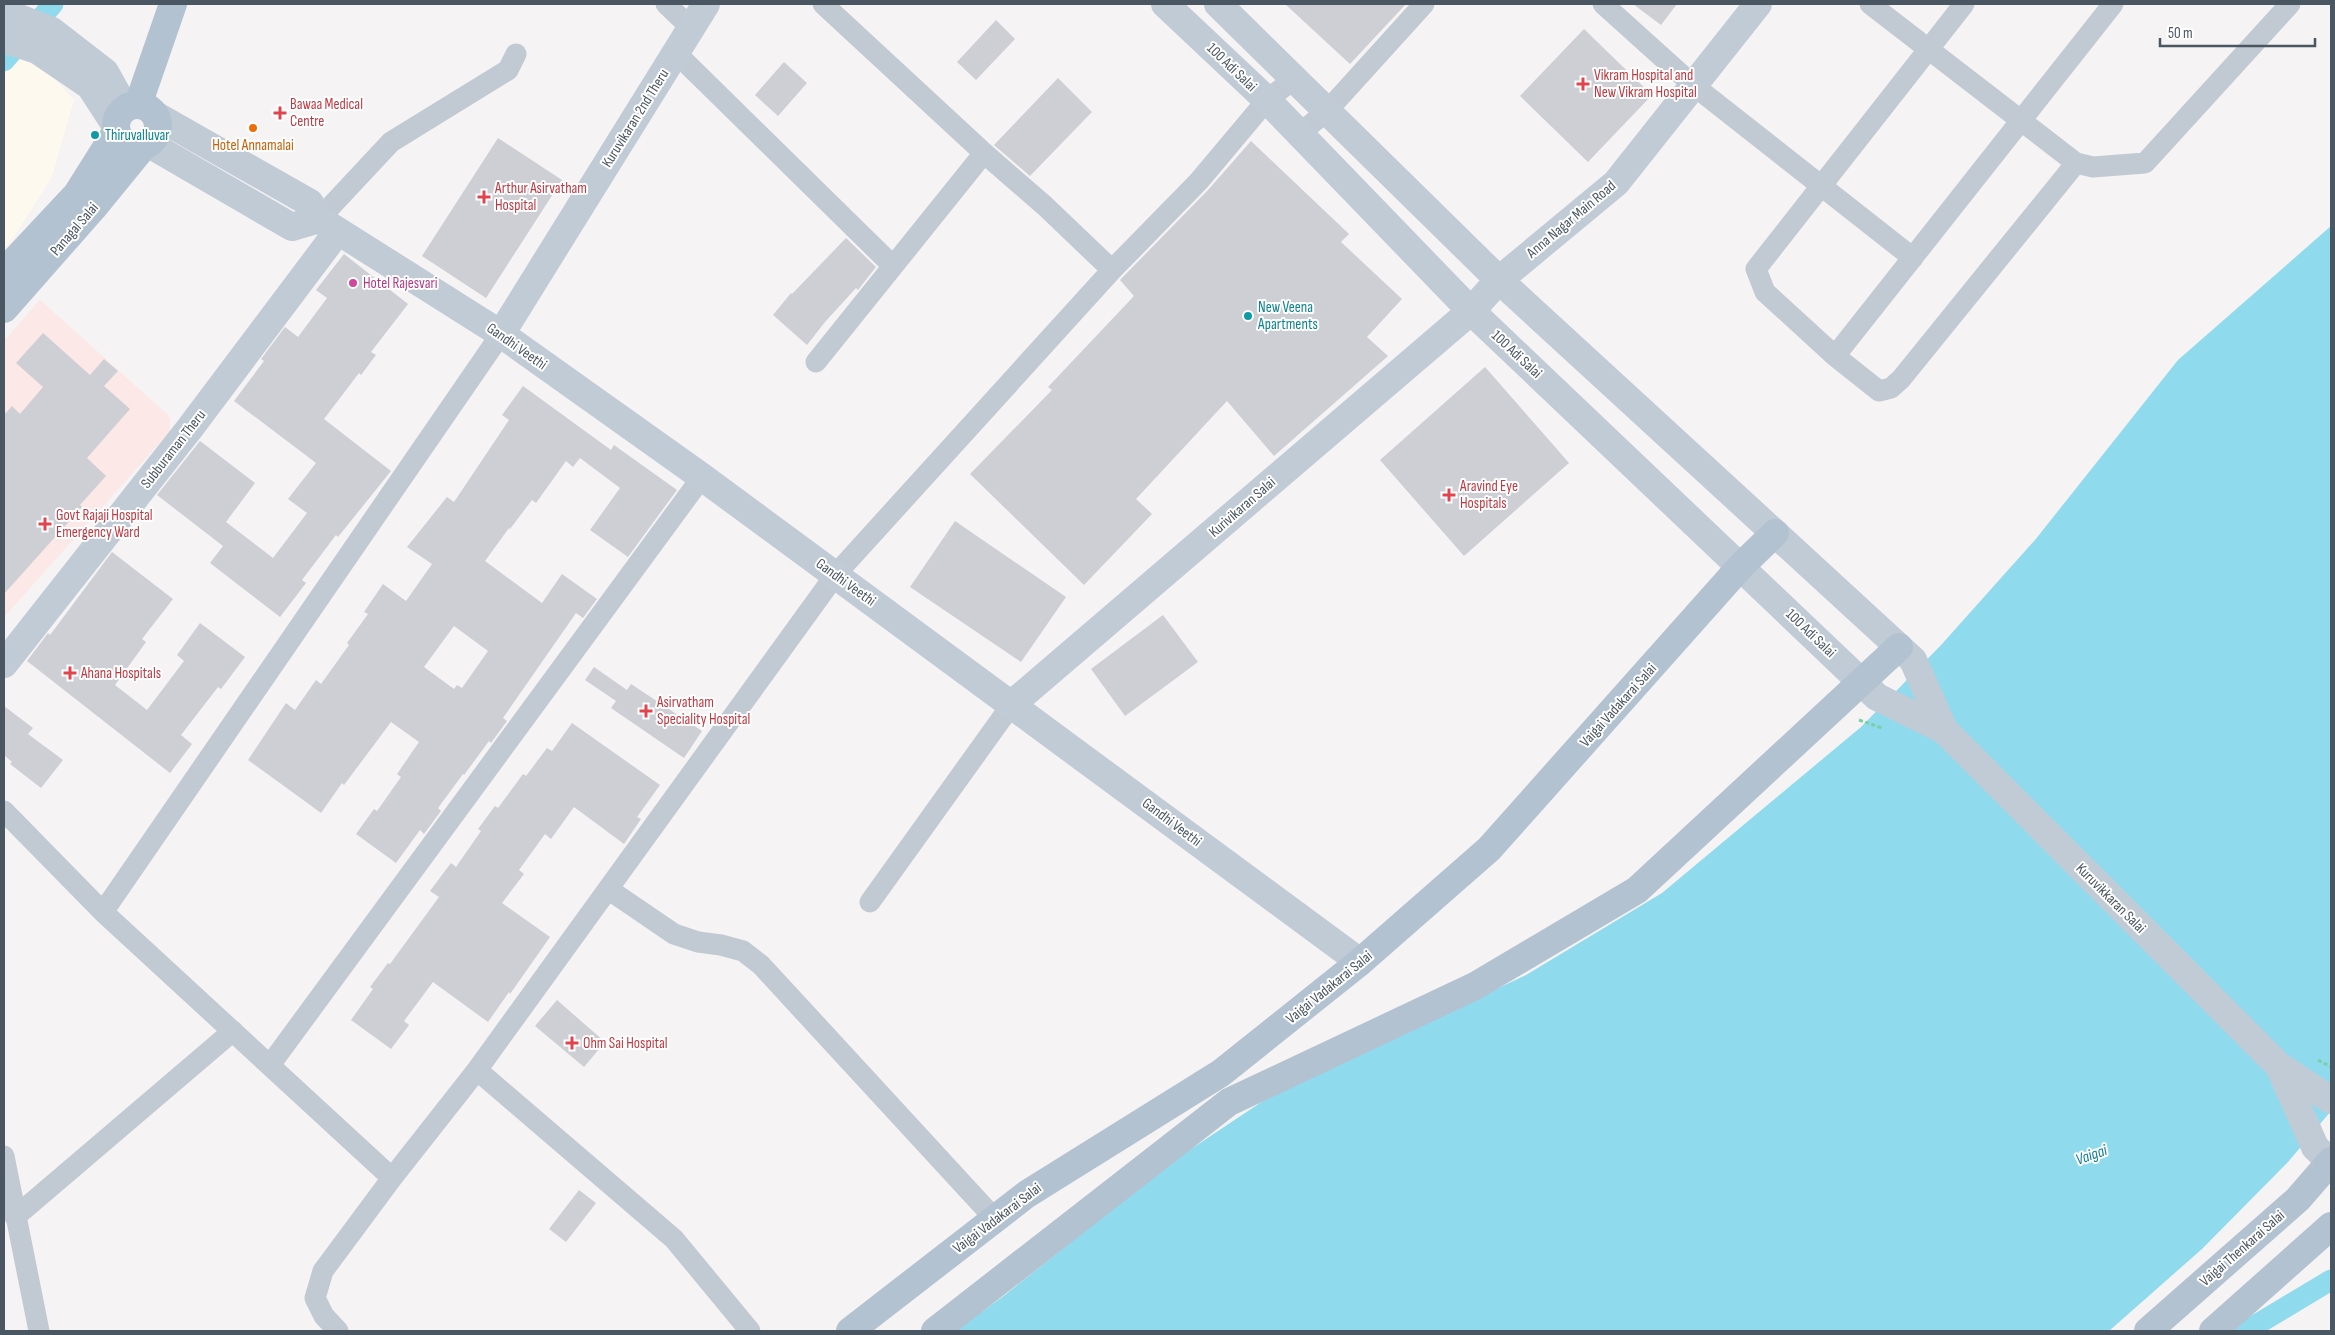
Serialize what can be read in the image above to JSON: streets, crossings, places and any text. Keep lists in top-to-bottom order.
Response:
{
  "streets": {
    "main road": ["Panagal Salai", "Vaigai Vadakarai Salai", "Vaigai Thenkarai Salai"],
    "street": [
      "100 Adi Salai",
      "Kuruvikaran 2nd Theru",
      "Anna Nagar Main Road",
      "Gandhi Veethi",
      "Subburaman Theru",
      "Kurivikaran Salai",
      "Kuruvikkaran Salai"
    ]
  },
  "crossings": [
    ["100 Adi Salai", "Anna Nagar Main Road"],
    ["100 Adi Salai", "Kurivikaran Salai"],
    ["100 Adi Salai", "Vaigai Vadakarai Salai"],
    ["100 Adi Salai", "Kuruvikkaran Salai"],
    ["Kuruvikaran 2nd Theru", "Gandhi Veethi"],
    ["Anna Nagar Main Road", "Kurivikaran Salai"],
    ["Panagal Salai", "Gandhi Veethi"],
    ["Gandhi Veethi", "Subburaman Theru"],
    ["Gandhi Veethi", "Kurivikaran Salai"],
    ["Gandhi Veethi", "Vaigai Vadakarai Salai"],
    ["Kuruvikkaran Salai", "Vaigai Thenkarai Salai"]
  ],
  "water": ["Vaigai"],
  "places": {
    "health": [
      "Vikram Hospital and New Vikram Hospital",
      "Bawaa Medical Centre",
      "Arthur Asirvatham Hospital",
      "Aravind Eye Hospitals",
      "Govt Rajaji Hospital Emergency Ward",
      "Ahana Hospitals",
      "Asirvatham Speciality Hospital",
      "Ohm Sai Hospital"
    ],
    "other": [
      "Hotel Annamalai",
      "Thiruvalluvar",
      "Hotel Rajesvari",
      "New Veena Apartments"
    ]
  },
  "scale_bar": "50 m"
}
